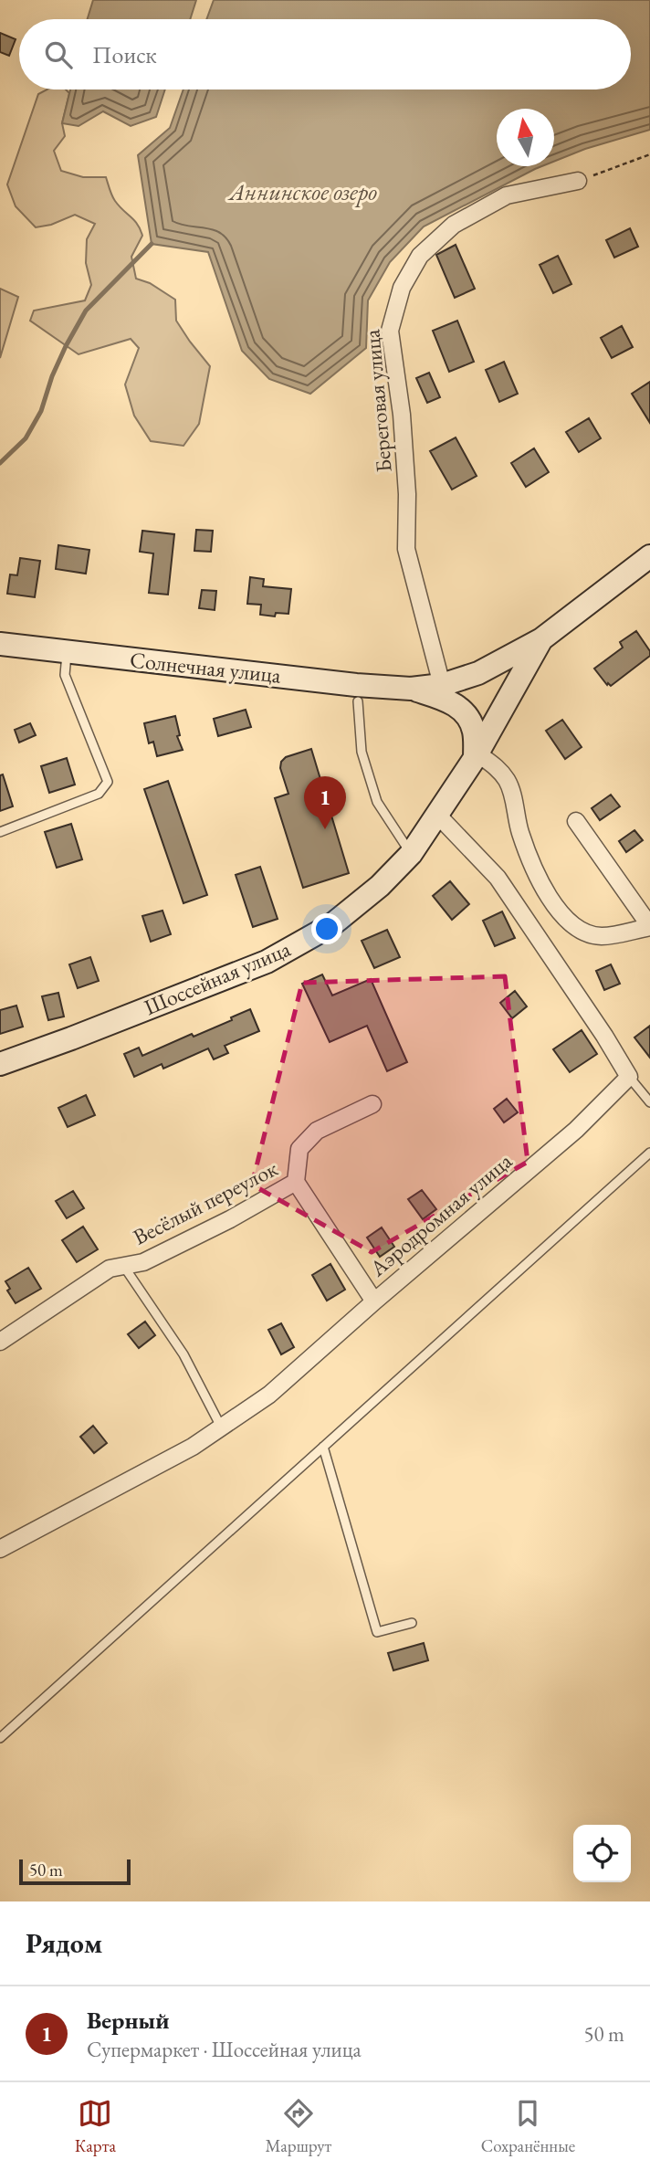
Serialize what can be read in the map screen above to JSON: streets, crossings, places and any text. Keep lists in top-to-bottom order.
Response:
{
  "streets": {
    "main road": ["Солнечная улица", "Шоссейная улица"],
    "street": ["Береговая улица", "Весёлый переулок", "Аэродромная улица"]
  },
  "water": ["Аннинское озеро"],
  "scale_bar": "50 m",
  "north": "top",
  "page": {
    "search": "Поиск",
    "pins": "1",
    "scale": "50 m",
    "heading": "Рядом",
    "list": [
      {
        "mark": "1",
        "name": "Верный",
        "note": "Супермаркет · Шоссейная улица",
        "value": "50 m"
      }
    ],
    "nav": ["Карта", "Маршрут", "Сохранённые"]
  }
}
